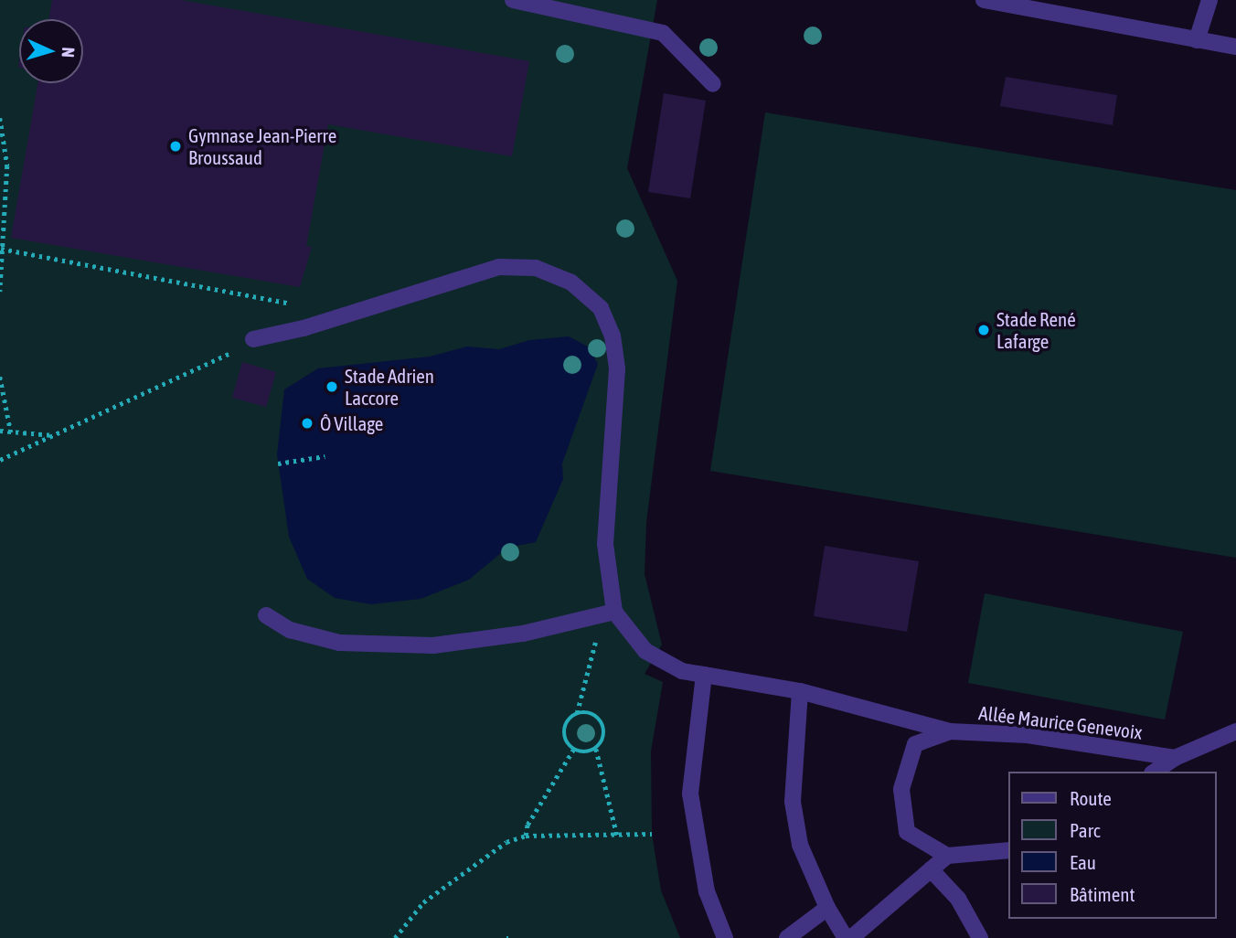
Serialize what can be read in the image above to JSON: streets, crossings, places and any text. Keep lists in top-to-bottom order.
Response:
{
  "streets": {
    "street": ["Allée Maurice Genevoix"]
  },
  "places": [
    "Gymnase Jean-Pierre Broussaud",
    "Stade René Lafarge",
    "Stade Adrien Laccore",
    "Ô Village"
  ],
  "legend": [
    "Route",
    "Parc",
    "Eau",
    "Bâtiment"
  ],
  "north": "right"
}
